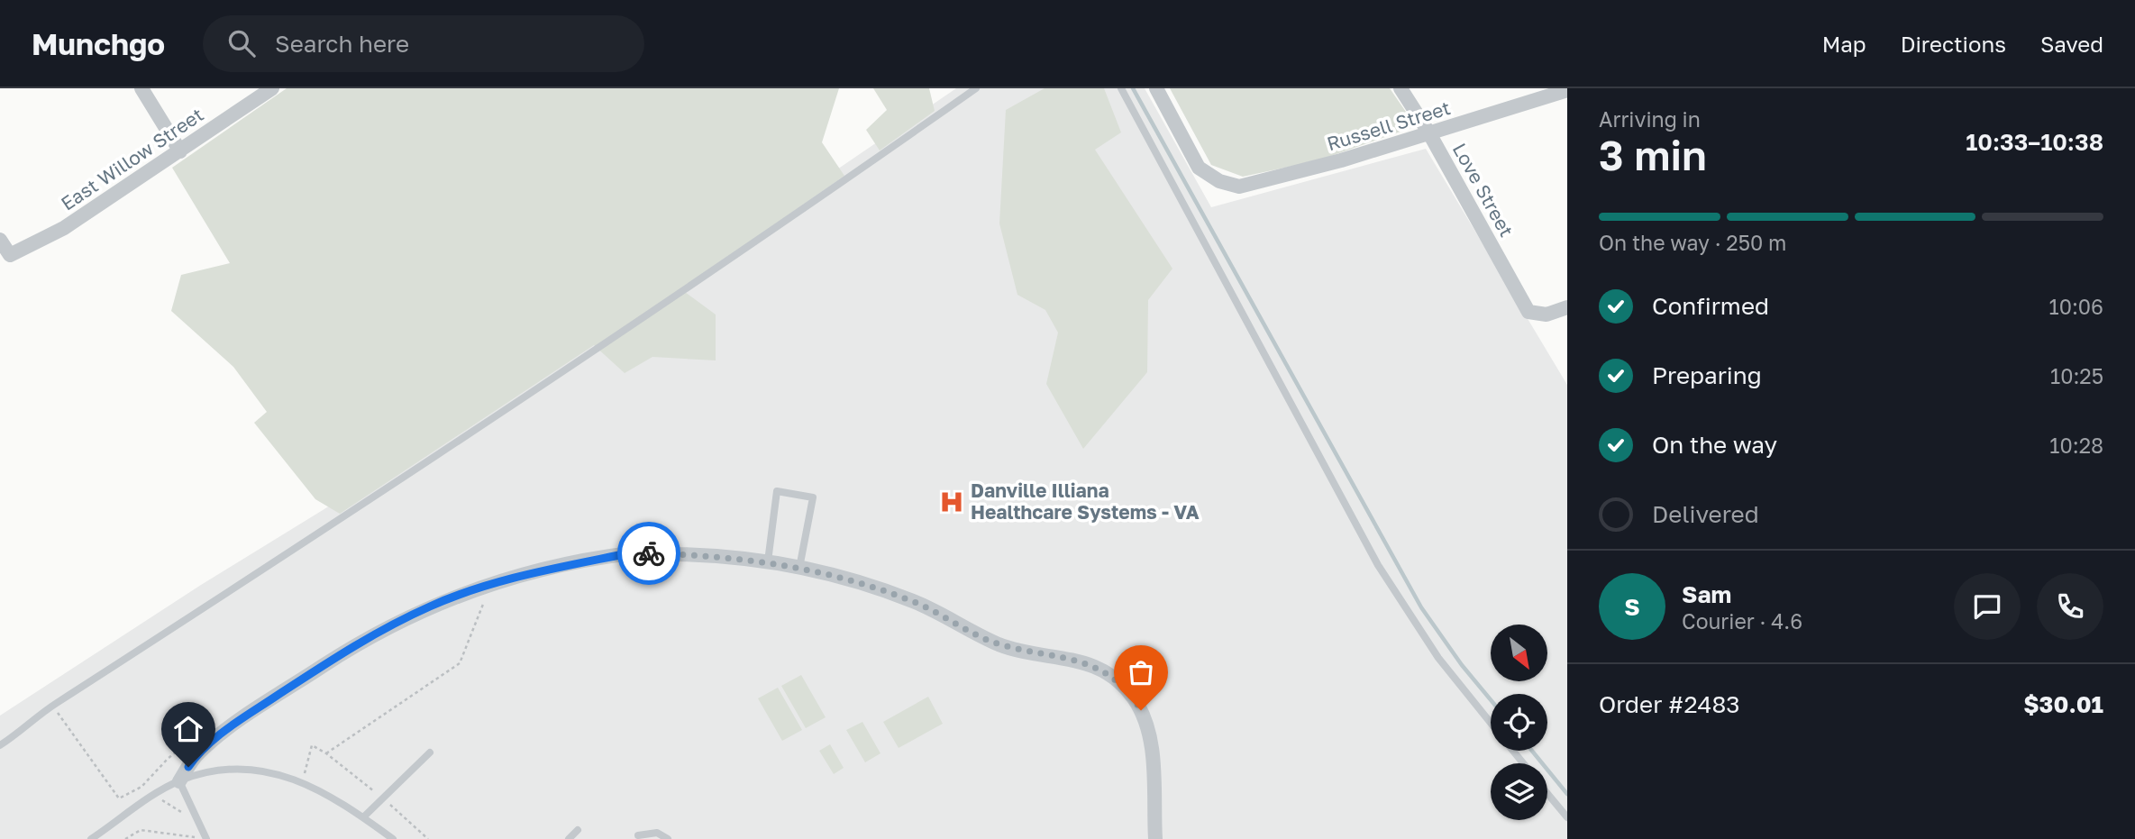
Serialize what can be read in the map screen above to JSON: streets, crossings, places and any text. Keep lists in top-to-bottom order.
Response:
{
  "streets": {
    "street": ["Russell Street", "East Willow Street", "Love Street"]
  },
  "crossings": [
    ["Russell Street", "Love Street"]
  ],
  "places": {
    "hospital": ["Danville Illiana Healthcare Systems - VA"]
  },
  "north": "bottom right",
  "page": {
    "header": "Munchgo",
    "search": "Search here",
    "nav": ["Map", "Directions", "Saved"],
    "heading": ["3 min", "Arriving in", "10:33–10:38"],
    "panel": [
      "Sam",
      "Courier · 4.6",
      "Order #2483",
      "$30.01"
    ],
    "bar": "On the way · 250 m",
    "list": [
      ["Confirmed", "10:06"],
      ["Preparing", "10:25"],
      ["On the way", "10:28"],
      "Delivered"
    ],
    "round": "S"
  }
}
